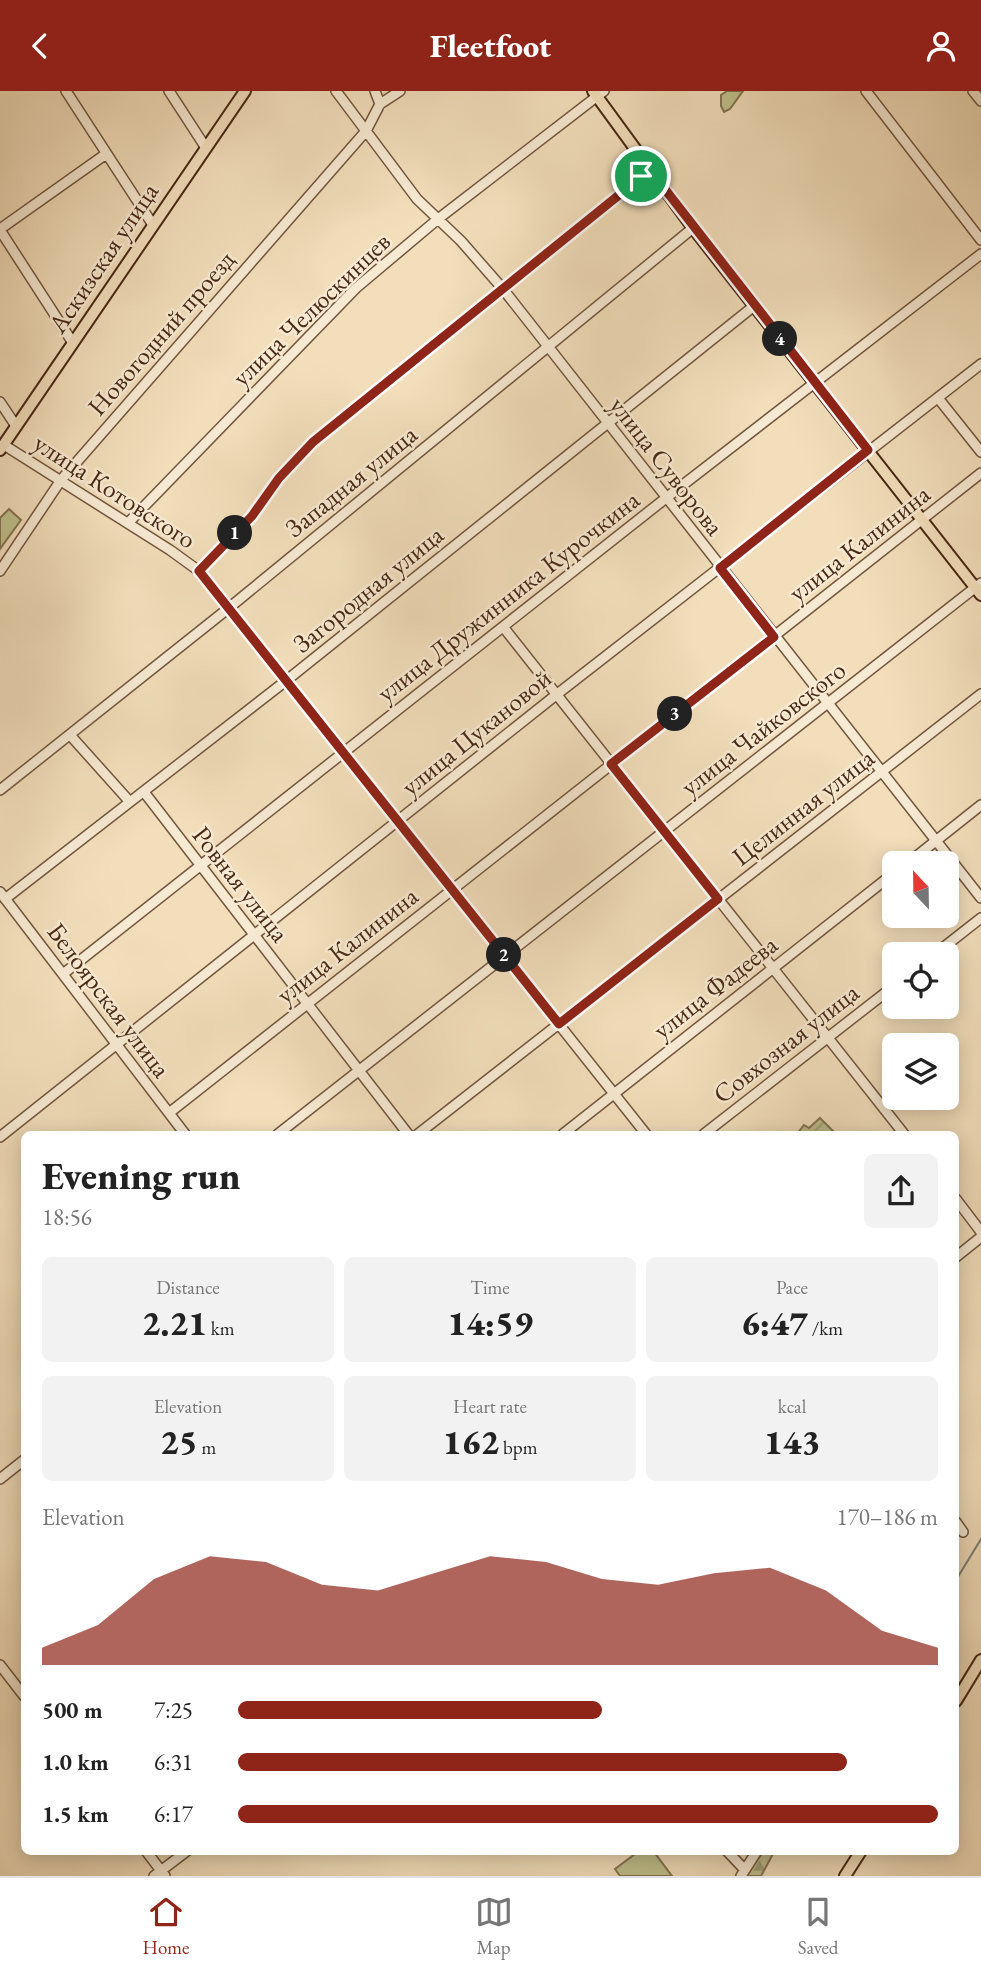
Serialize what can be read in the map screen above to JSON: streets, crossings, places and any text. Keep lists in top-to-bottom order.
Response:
{
  "streets": {
    "main road": ["Аскизская улица"],
    "street": [
      "улица Челюскинцев",
      "Новогодний проезд",
      "улица Суворова",
      "Западная улица",
      "улица Котовского",
      "улица Калинина",
      "Загородная улица",
      "улица Дружинника Курочкина",
      "улица Чайковского",
      "улица Цукановой",
      "Целинная улица",
      "Ровная улица",
      "улица Фадеева",
      "Белоярская улица",
      "Совхозная улица"
    ]
  },
  "crossings": [
    ["Аскизская улица", "улица Котовского"],
    ["улица Челюскинцев", "улица Суворова"],
    ["улица Челюскинцев", "улица Котовского"],
    ["Новогодний проезд", "улица Суворова"],
    ["Новогодний проезд", "улица Котовского"],
    ["улица Суворова", "Западная улица"],
    ["улица Суворова", "улица Калинина"],
    ["улица Суворова", "Загородная улица"],
    ["улица Суворова", "улица Дружинника Курочкина"],
    ["улица Суворова", "улица Чайковского"],
    ["улица Суворова", "улица Цукановой"],
    ["улица Суворова", "Целинная улица"],
    ["Западная улица", "улица Котовского"],
    ["улица Котовского", "улица Калинина"],
    ["улица Котовского", "Загородная улица"],
    ["улица Котовского", "улица Дружинника Курочкина"],
    ["улица Котовского", "улица Чайковского"],
    ["улица Котовского", "улица Цукановой"],
    ["улица Котовского", "Целинная улица"],
    ["улица Котовского", "улица Фадеева"],
    ["улица Калинина", "Ровная улица"],
    ["улица Калинина", "Белоярская улица"],
    ["Загородная улица", "Ровная улица"],
    ["Загородная улица", "Белоярская улица"],
    ["улица Дружинника Курочкина", "Ровная улица"],
    ["улица Дружинника Курочкина", "Белоярская улица"],
    ["улица Чайковского", "Ровная улица"],
    ["улица Цукановой", "Ровная улица"],
    ["улица Цукановой", "Белоярская улица"]
  ],
  "north": "top",
  "page": {
    "header": "Fleetfoot",
    "pins": [
      "4",
      "1",
      "3",
      "2"
    ],
    "heading": ["Evening run", "18:56"],
    "stats": [
      ["Distance", "2.21 km"],
      ["Time", "14:59"],
      ["Pace", "6:47 /km"],
      ["Elevation", "25 m"],
      ["Heart rate", "162 bpm"],
      ["kcal", "143"]
    ],
    "chart": ["Elevation", "170–186 m"],
    "list": [
      {
        "name": "500 m",
        "note": "7:25"
      },
      {
        "name": "1.0 km",
        "note": "6:31"
      },
      {
        "name": "1.5 km",
        "note": "6:17"
      }
    ],
    "tabs": ["Home", "Map", "Saved"]
  }
}
